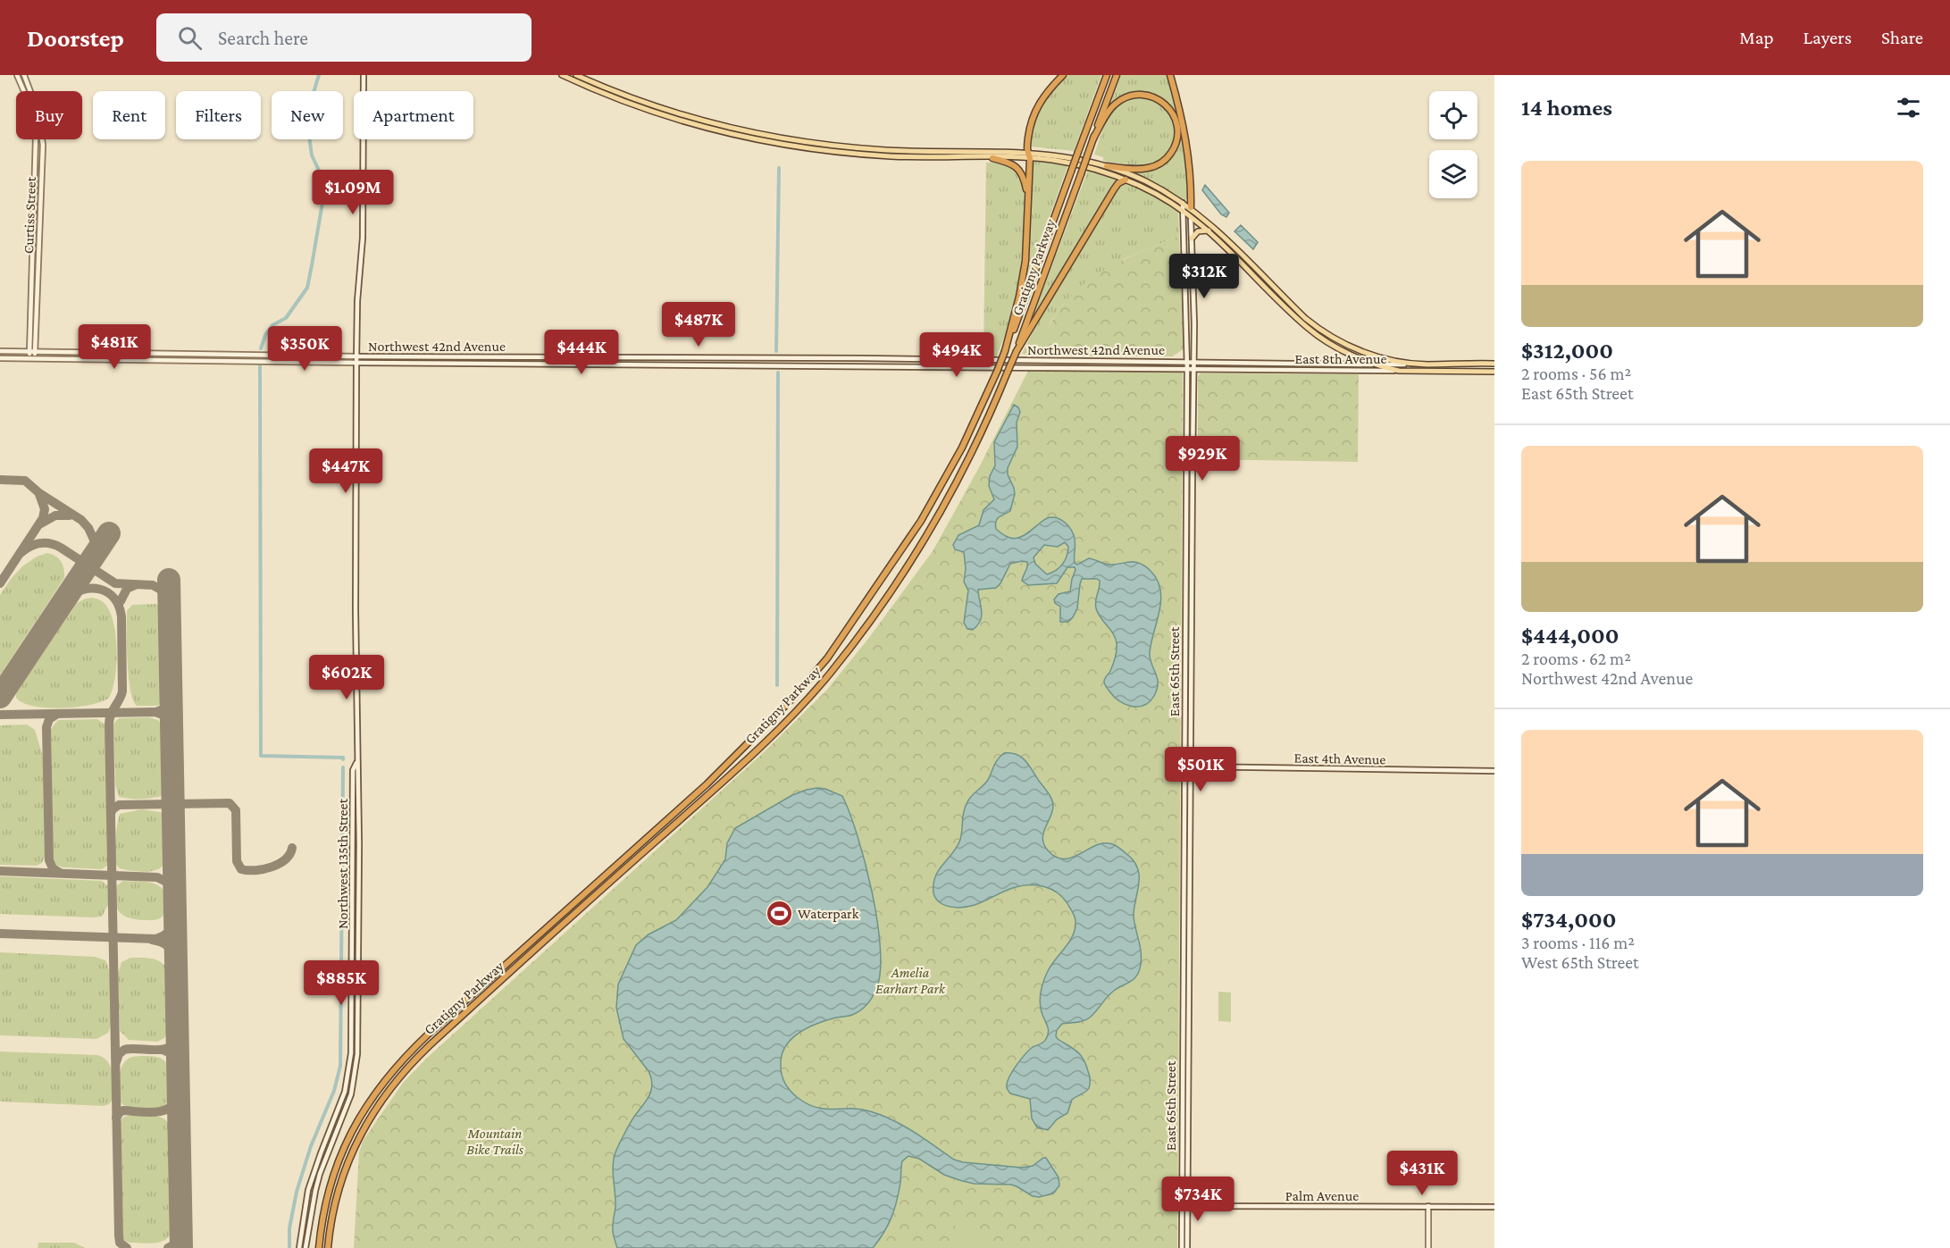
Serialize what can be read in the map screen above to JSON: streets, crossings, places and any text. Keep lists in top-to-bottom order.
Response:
{
  "streets": {
    "highway": ["Gratigny Parkway"],
    "main road": [
      "Curtiss Street",
      "Northwest 42nd Avenue",
      "East 8th Avenue",
      "East 65th Street",
      "East 4th Avenue",
      "Northwest 135th Street",
      "Palm Avenue"
    ]
  },
  "crossings": [
    ["Curtiss Street", "Northwest 42nd Avenue"],
    ["Northwest 42nd Avenue", "East 8th Avenue"],
    ["Northwest 42nd Avenue", "East 65th Street"],
    ["Northwest 42nd Avenue", "Northwest 135th Street"],
    ["East 8th Avenue", "East 65th Street"],
    ["East 65th Street", "East 4th Avenue"],
    ["East 65th Street", "Palm Avenue"]
  ],
  "parks": ["Amelia Earhart Park", "Mountain Bike Trails"],
  "places": {
    "sports": ["Waterpark"]
  },
  "page": {
    "header": "Doorstep",
    "search": "Search here",
    "nav": ["Map", "Layers", "Share"],
    "heading": "14 homes",
    "chip": [
      "Buy",
      "Rent",
      "Filters",
      "New",
      "Apartment"
    ],
    "list": [
      {
        "name": "$312,000",
        "note": "2 rooms · 56 m² · East 65th Street"
      },
      {
        "name": "$444,000",
        "note": "2 rooms · 62 m² · Northwest 42nd Avenue"
      },
      {
        "name": "$734,000",
        "note": "3 rooms · 116 m² · West 65th Street"
      }
    ],
    "price": [
      "$1.09M",
      "$312K",
      "$487K",
      "$481K",
      "$350K",
      "$444K",
      "$494K",
      "$929K",
      "$447K",
      "$602K",
      "$501K",
      "$885K",
      "$431K",
      "$734K"
    ]
  }
}
